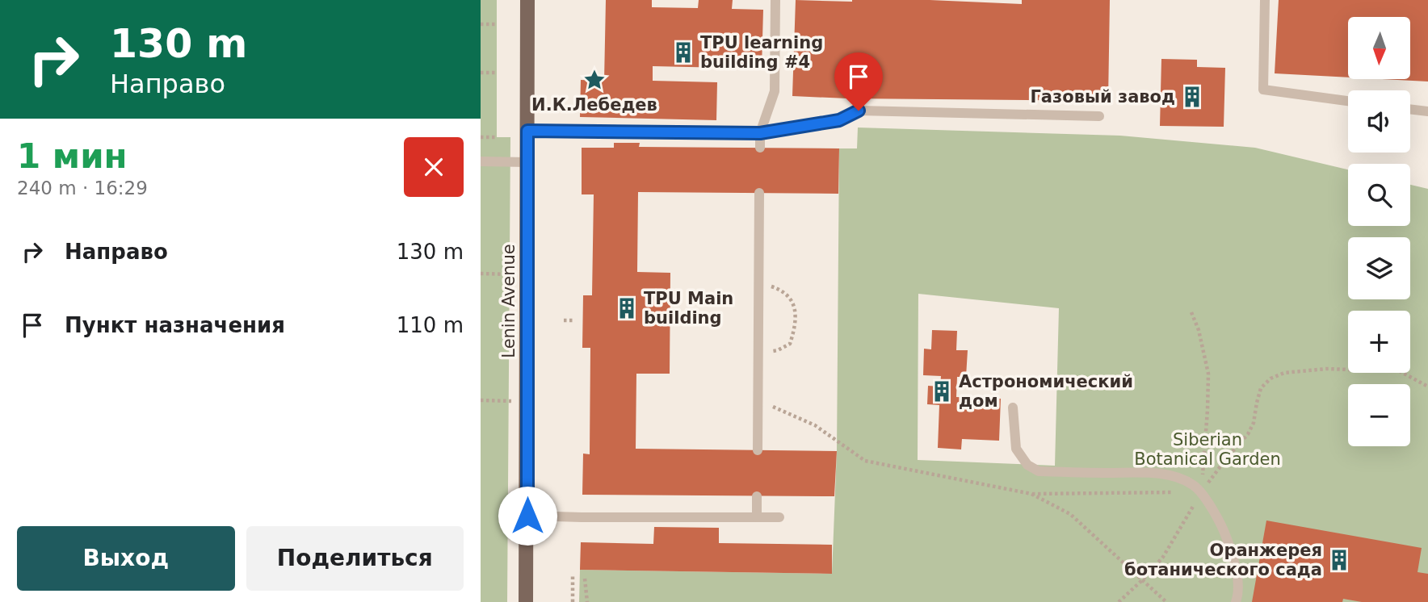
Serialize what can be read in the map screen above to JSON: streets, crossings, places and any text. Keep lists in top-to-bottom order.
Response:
{
  "streets": {
    "main road": ["Lenin Avenue"]
  },
  "parks": ["Siberian Botanical Garden"],
  "places": {
    "building": [
      "TPU learning building #4",
      "Газовый завод",
      "TPU Main building",
      "Астрономический дом",
      "Оранжерея ботанического сада"
    ],
    "place": ["И.К.Лебедев"]
  },
  "north": "bottom",
  "page": {
    "turn": ["130 m", "Направо"],
    "map_buttons": ["+", "−"],
    "heading": ["1 мин", "240 m · 16:29"],
    "list": [
      {
        "name": "Направо",
        "value": "130 m"
      },
      {
        "name": "Пункт назначения",
        "value": "110 m"
      }
    ],
    "buttons": ["Выход", "Поделиться"]
  }
}
